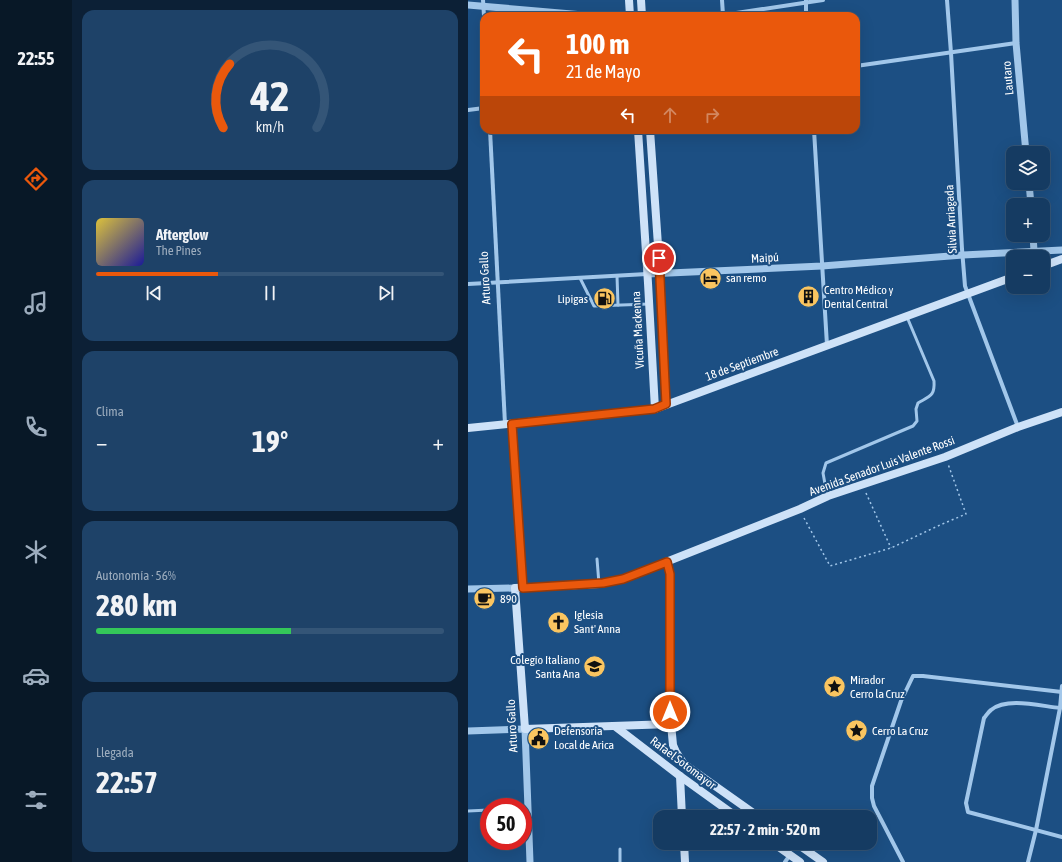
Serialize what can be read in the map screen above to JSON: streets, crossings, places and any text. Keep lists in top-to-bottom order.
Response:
{
  "streets": {
    "main road": [
      "Arturo Gallo",
      "Vicuña Mackenna",
      "18 de Septiembre",
      "Avenida Senador Luis Valente Rossi",
      "Rafael Sotomayor"
    ],
    "street": ["Lautaro", "Silvia Arriagada", "Maipú"]
  },
  "crossings": [
    ["Silvia Arriagada", "Maipú"],
    ["Silvia Arriagada", "18 de Septiembre"],
    ["Silvia Arriagada", "Avenida Senador Luis Valente Rossi"],
    ["Maipú", "Arturo Gallo"],
    ["Maipú", "Vicuña Mackenna"],
    ["Arturo Gallo", "18 de Septiembre"],
    ["Arturo Gallo", "Avenida Senador Luis Valente Rossi"],
    ["Arturo Gallo", "Rafael Sotomayor"],
    ["Vicuña Mackenna", "18 de Septiembre"]
  ],
  "places": {
    "hotel": ["san remo"],
    "building": ["Centro Médico y Dental Central"],
    "fuel station": ["Lipigas"],
    "cafe": ["890"],
    "church": ["Iglesia Sant' Anna"],
    "school or university": ["Colegio Italiano Santa Ana"],
    "place": ["Mirador Cerro la Cruz", "Cerro La Cruz"],
    "public building": ["Defensoría Local de Arica"]
  },
  "page": {
    "tabs": "22:55",
    "turn": ["100 m", "21 de Mayo"],
    "map_buttons": ["+", "−"],
    "song": ["Afterglow", "The Pines"],
    "tile": [
      "Clima",
      ["Autonomía · 56%", "280 km"],
      ["Llegada", "22:57"]
    ],
    "heat": ["−", "19°", "+"],
    "limit": "50",
    "trip": "22:57 · 2 min · 520 m",
    "gauge": ["42", "km/h"]
  }
}
